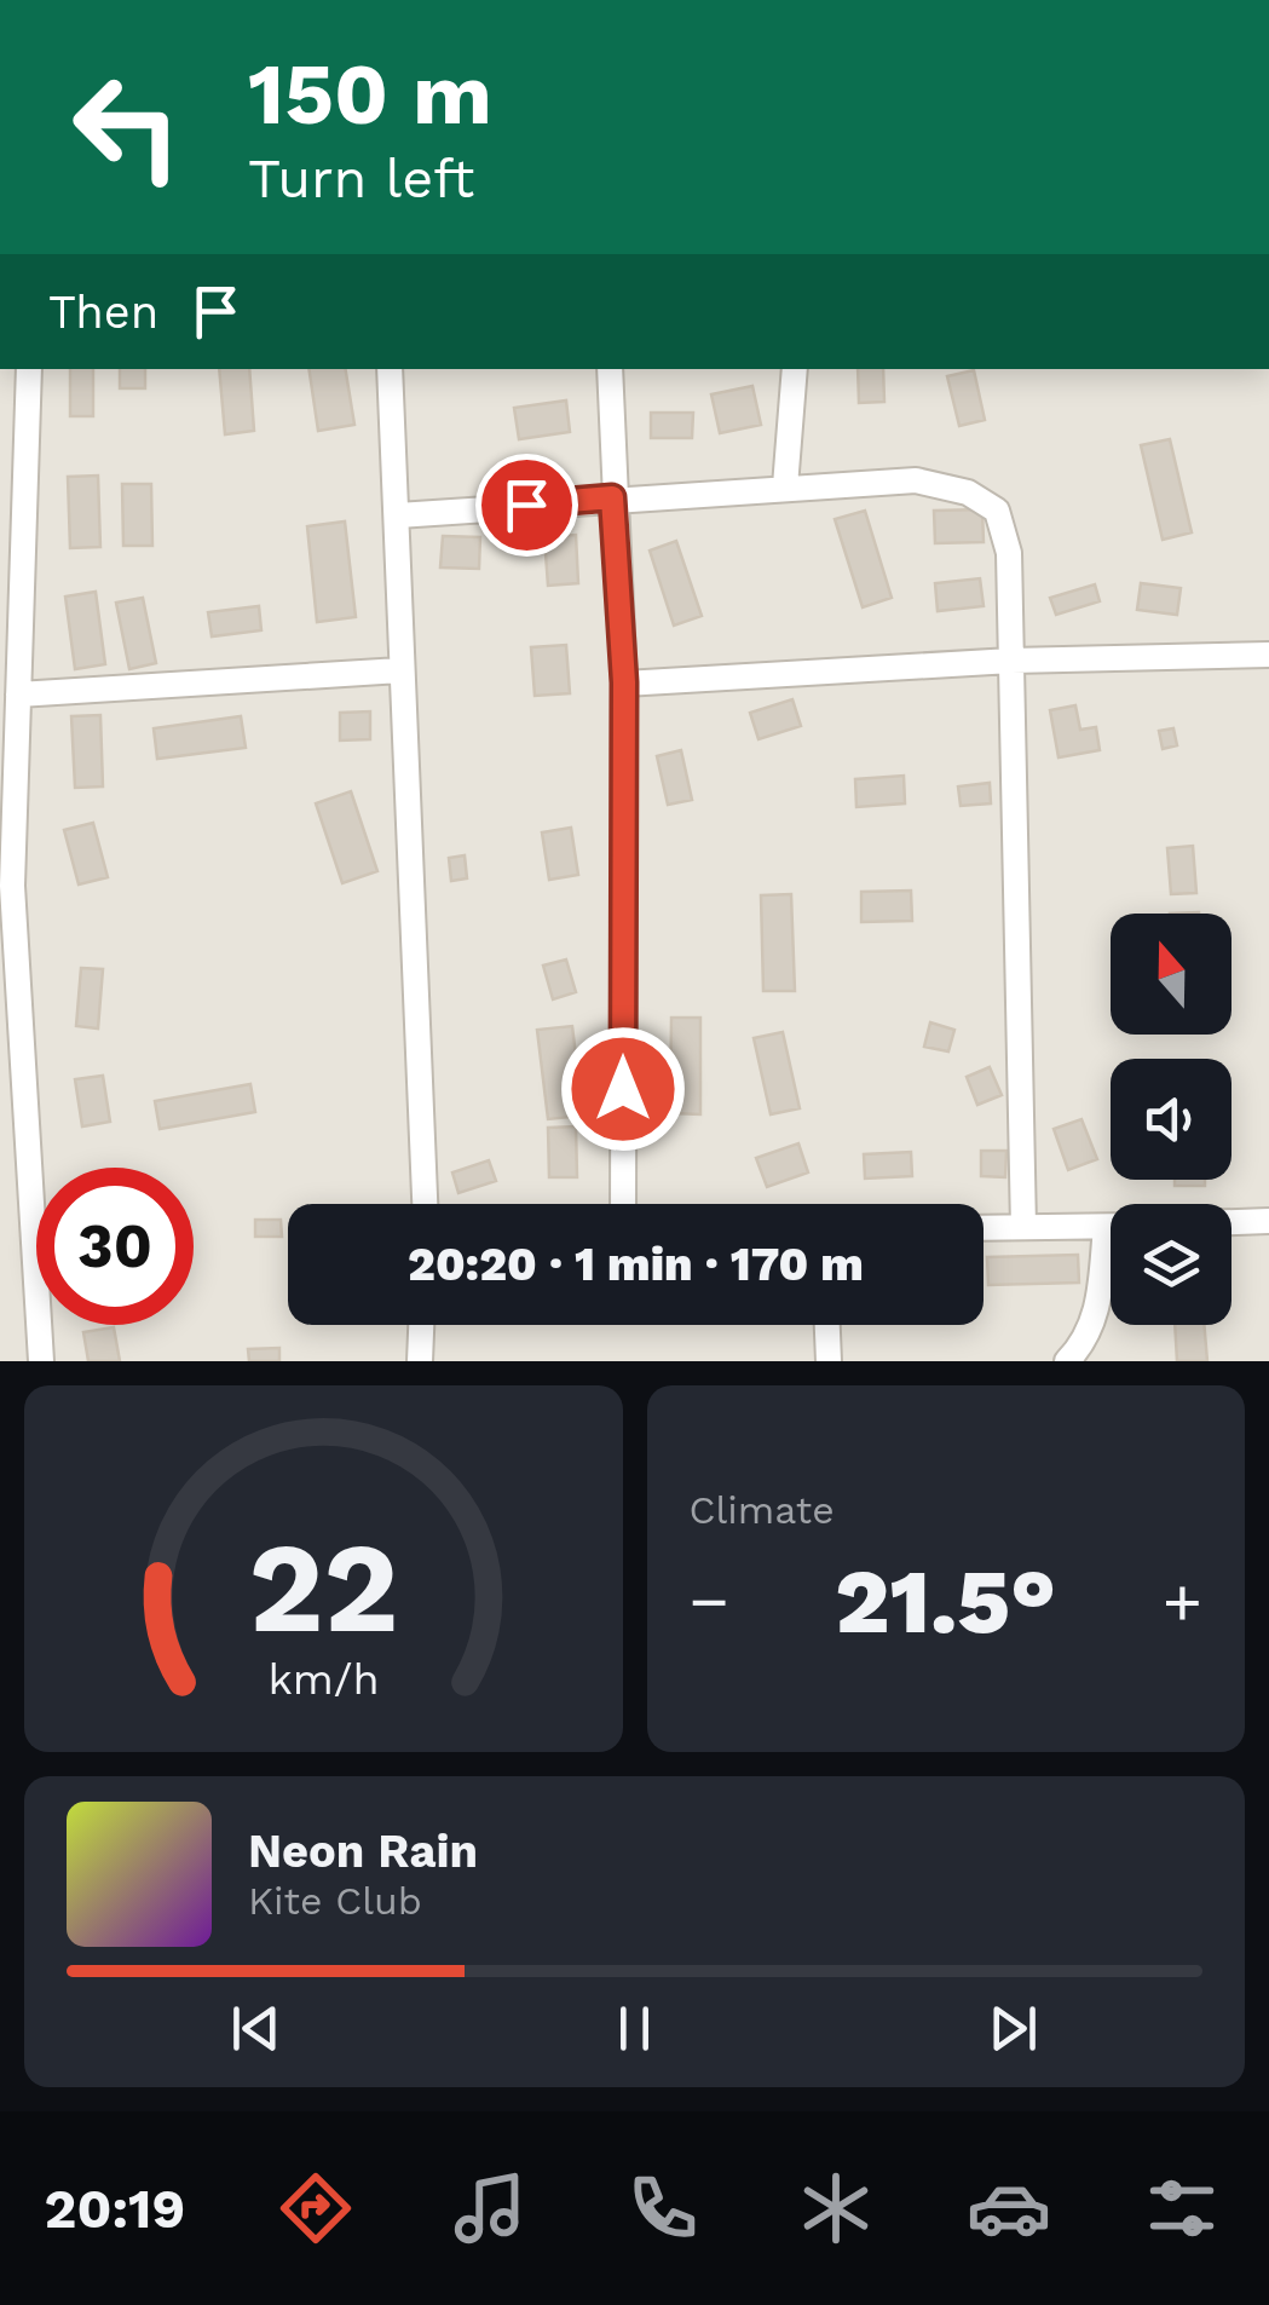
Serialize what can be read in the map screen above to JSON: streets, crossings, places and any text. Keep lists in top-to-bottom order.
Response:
{
  "north": "top",
  "page": {
    "turn": ["150 m", "Turn left"],
    "then": "Then",
    "limit": "30",
    "trip": "20:20 · 1 min · 170 m",
    "tile": "Climate",
    "heat": ["−", "21.5°", "+"],
    "song": ["Neon Rain", "Kite Club"],
    "tabs": "20:19",
    "gauge": ["22", "km/h"]
  }
}
